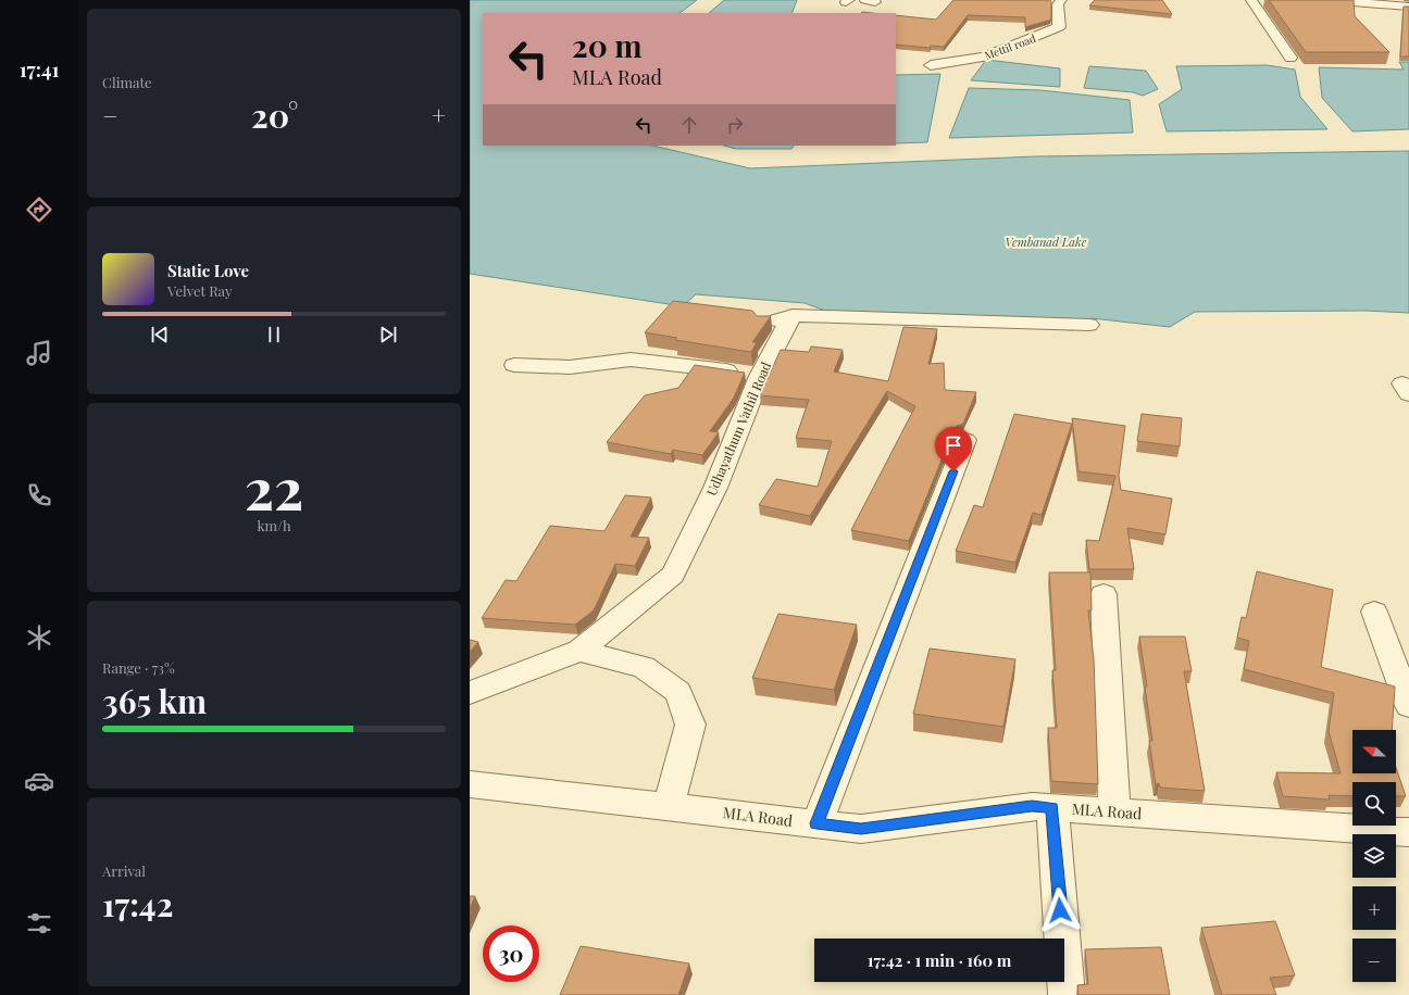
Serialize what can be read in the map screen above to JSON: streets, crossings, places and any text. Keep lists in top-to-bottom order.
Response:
{
  "streets": {
    "street": ["Mettil road", "Udhayathum Vathil Road", "MLA Road"]
  },
  "water": ["Vembanad Lake"],
  "north": "left",
  "page": {
    "tabs": "17:41",
    "tile": [
      "Climate",
      ["22", "km/h"],
      ["Range · 73%", "365 km"],
      ["Arrival", "17:42"]
    ],
    "turn": ["20 m", "MLA Road"],
    "heat": ["−", "20°", "+"],
    "song": ["Static Love", "Velvet Ray"],
    "map_buttons": ["+", "−"],
    "limit": "30",
    "trip": "17:42 · 1 min · 160 m"
  }
}
